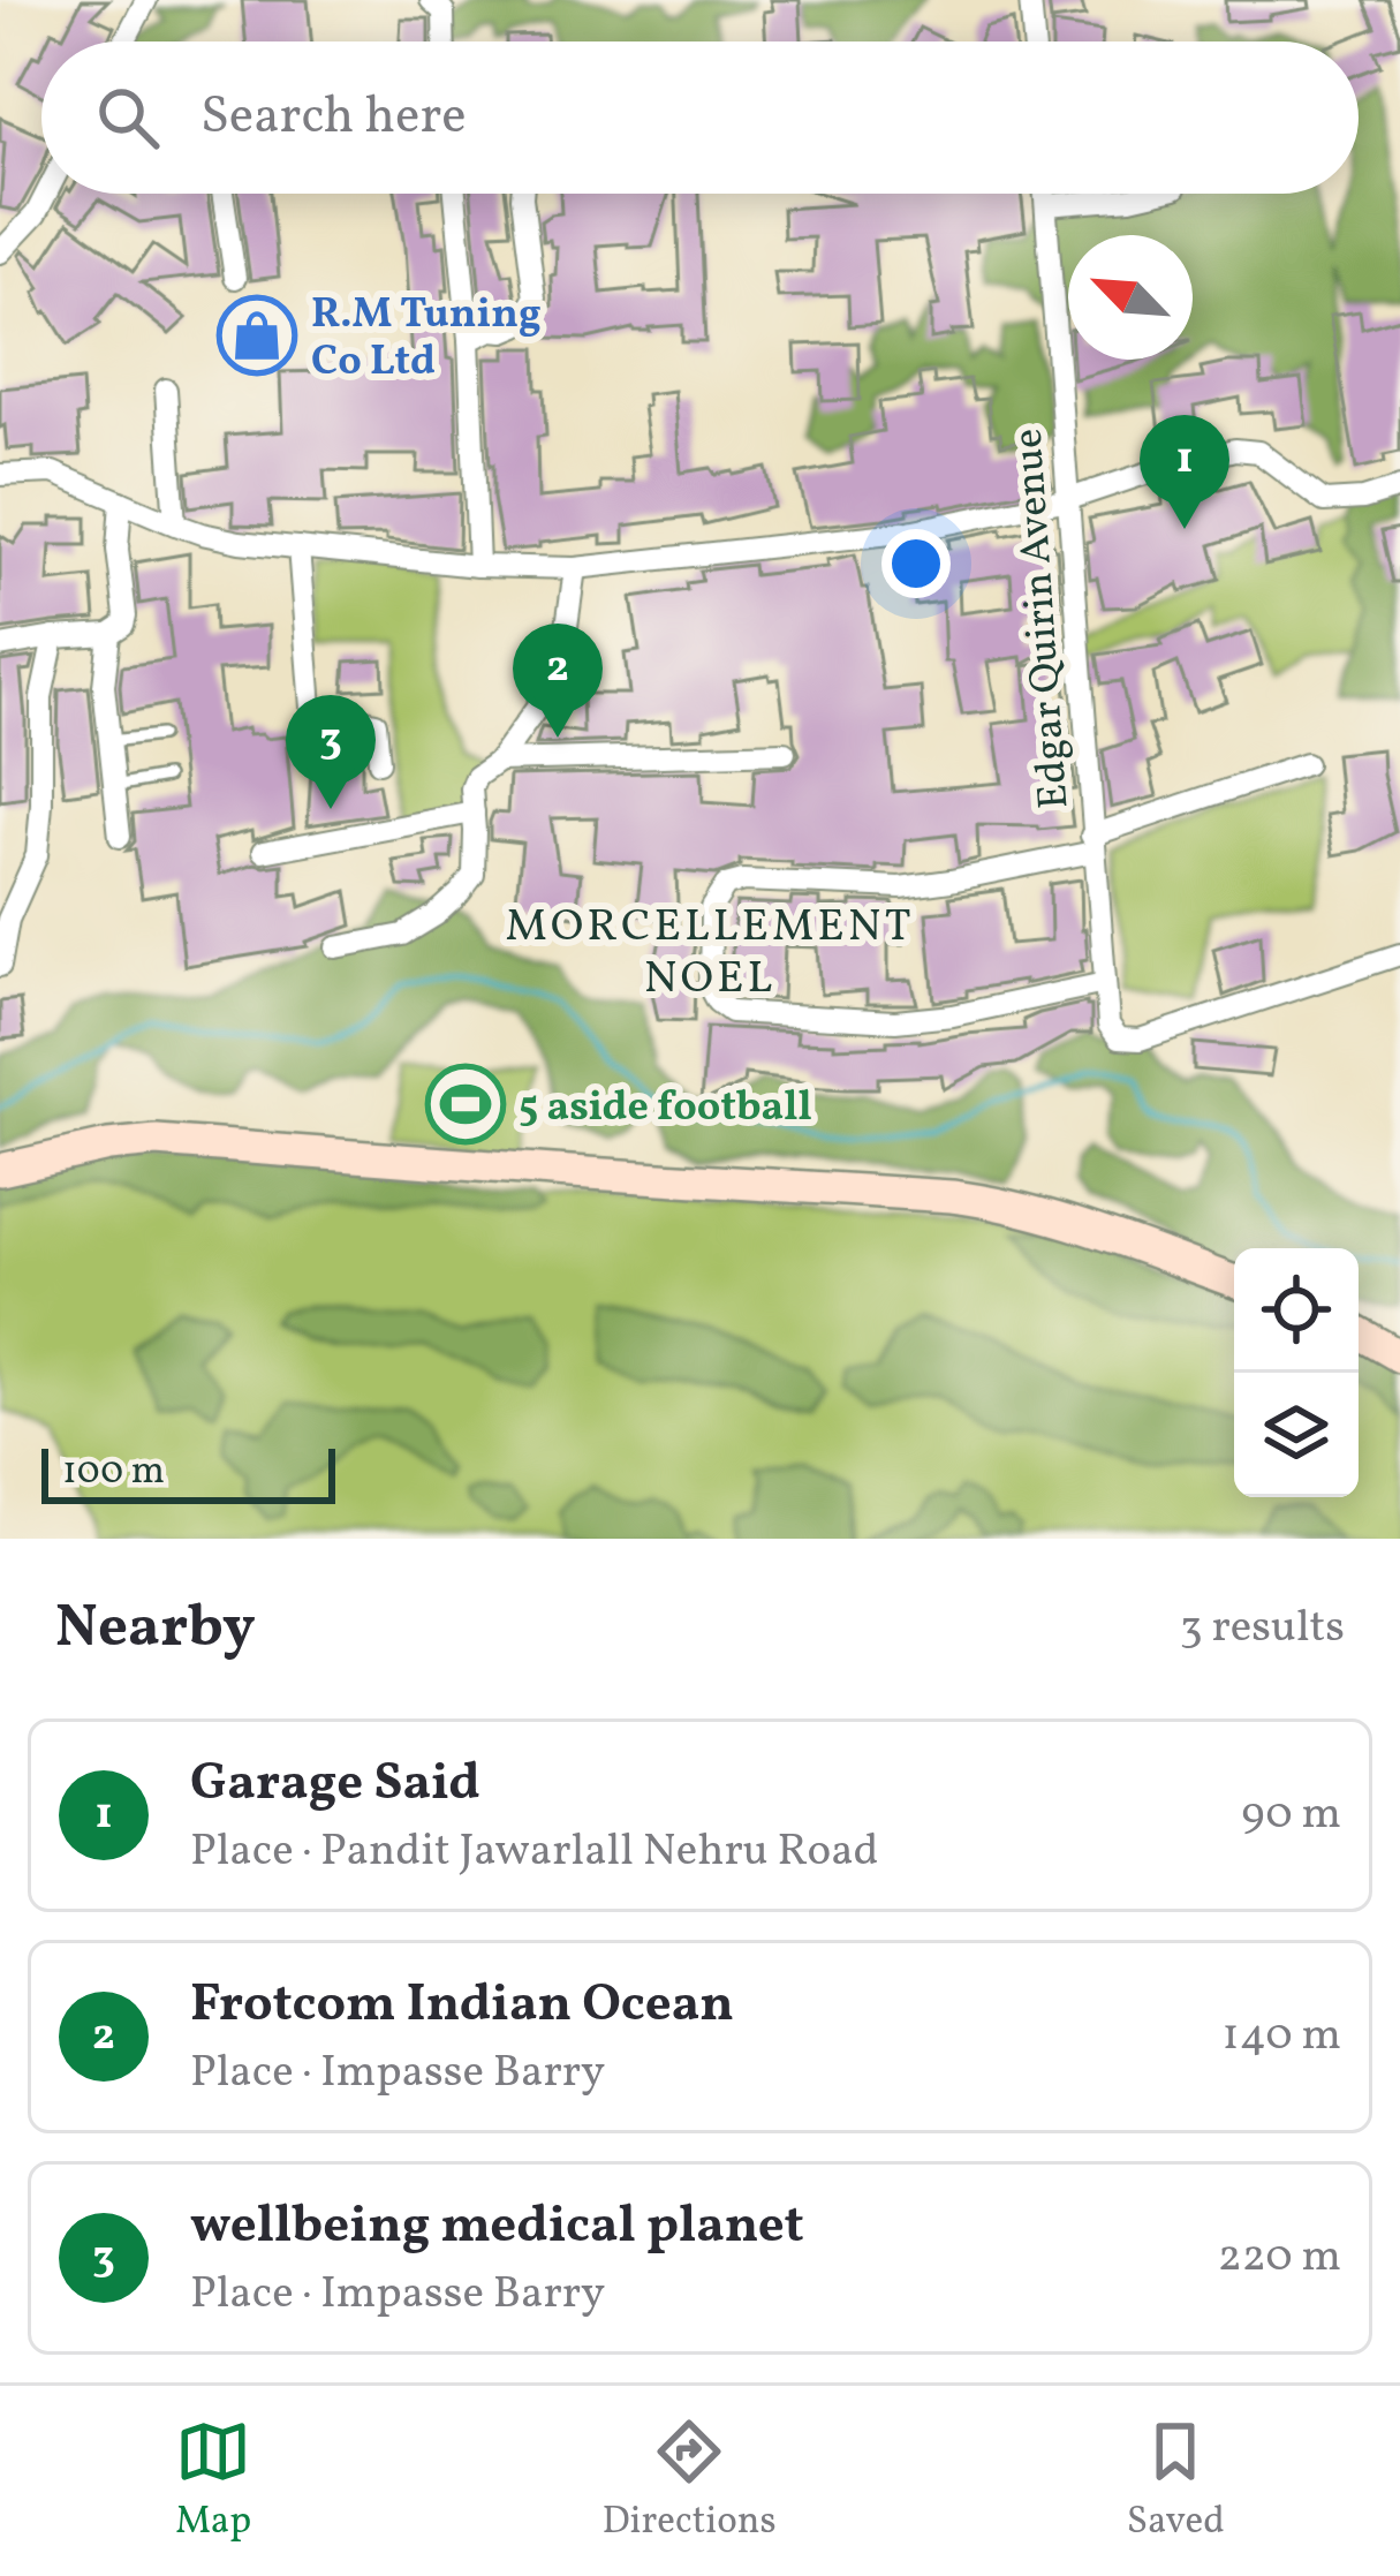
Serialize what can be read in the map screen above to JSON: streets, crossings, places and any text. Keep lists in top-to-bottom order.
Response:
{
  "streets": {
    "street": ["Edgar Quirin Avenue"]
  },
  "districts": ["MORCELLEMENT NOEL"],
  "places": {
    "shop": ["R.M Tuning Co Ltd"],
    "sports": ["5 aside football"]
  },
  "scale_bar": "100 m",
  "north": "top left",
  "page": {
    "search": "Search here",
    "pins": ["1", "2", "3"],
    "scale": "100 m",
    "heading": ["Nearby", "3 results"],
    "list": [
      {
        "mark": "1",
        "name": "Garage Said",
        "note": "Place · Pandit Jawarlall Nehru Road",
        "value": "90 m"
      },
      {
        "mark": "2",
        "name": "Frotcom Indian Ocean",
        "note": "Place · Impasse Barry",
        "value": "140 m"
      },
      {
        "mark": "3",
        "name": "wellbeing medical planet",
        "note": "Place · Impasse Barry",
        "value": "220 m"
      }
    ],
    "nav": ["Map", "Directions", "Saved"]
  }
}
